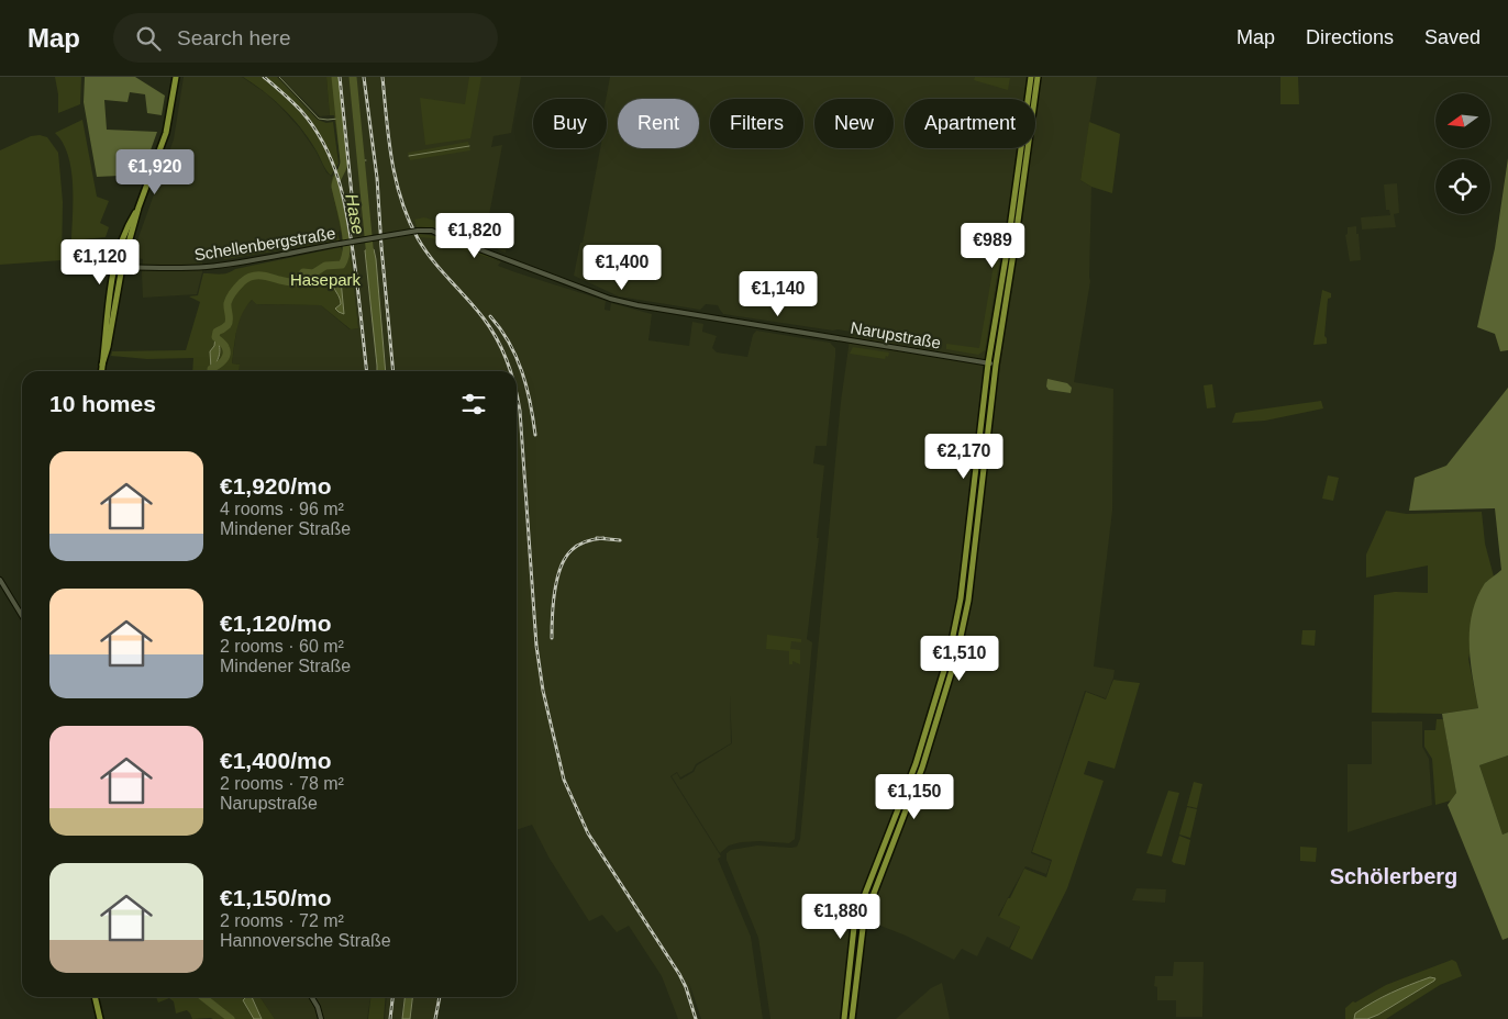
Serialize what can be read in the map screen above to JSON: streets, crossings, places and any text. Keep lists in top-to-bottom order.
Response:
{
  "streets": {
    "street": ["Schellenbergstraße", "Narupstraße"]
  },
  "crossings": [
    ["Schellenbergstraße", "Narupstraße"]
  ],
  "districts": ["Schölerberg"],
  "water": ["Hase"],
  "parks": ["Hasepark"],
  "north": "left",
  "page": {
    "header": "Map",
    "search": "Search here",
    "nav": ["Map", "Directions", "Saved"],
    "chip": [
      "Buy",
      "Rent",
      "Filters",
      "New",
      "Apartment"
    ],
    "price": [
      "€1,920",
      "€1,820",
      "€989",
      "€1,120",
      "€1,400",
      "€1,140",
      "€2,170",
      "€1,510",
      "€1,150",
      "€1,880"
    ],
    "heading": "10 homes",
    "list": [
      {
        "name": "€1,920/mo",
        "note": "4 rooms · 96 m² · Mindener Straße"
      },
      {
        "name": "€1,120/mo",
        "note": "2 rooms · 60 m² · Mindener Straße"
      },
      {
        "name": "€1,400/mo",
        "note": "2 rooms · 78 m² · Narupstraße"
      },
      {
        "name": "€1,150/mo",
        "note": "2 rooms · 72 m² · Hannoversche Straße"
      }
    ]
  }
}
